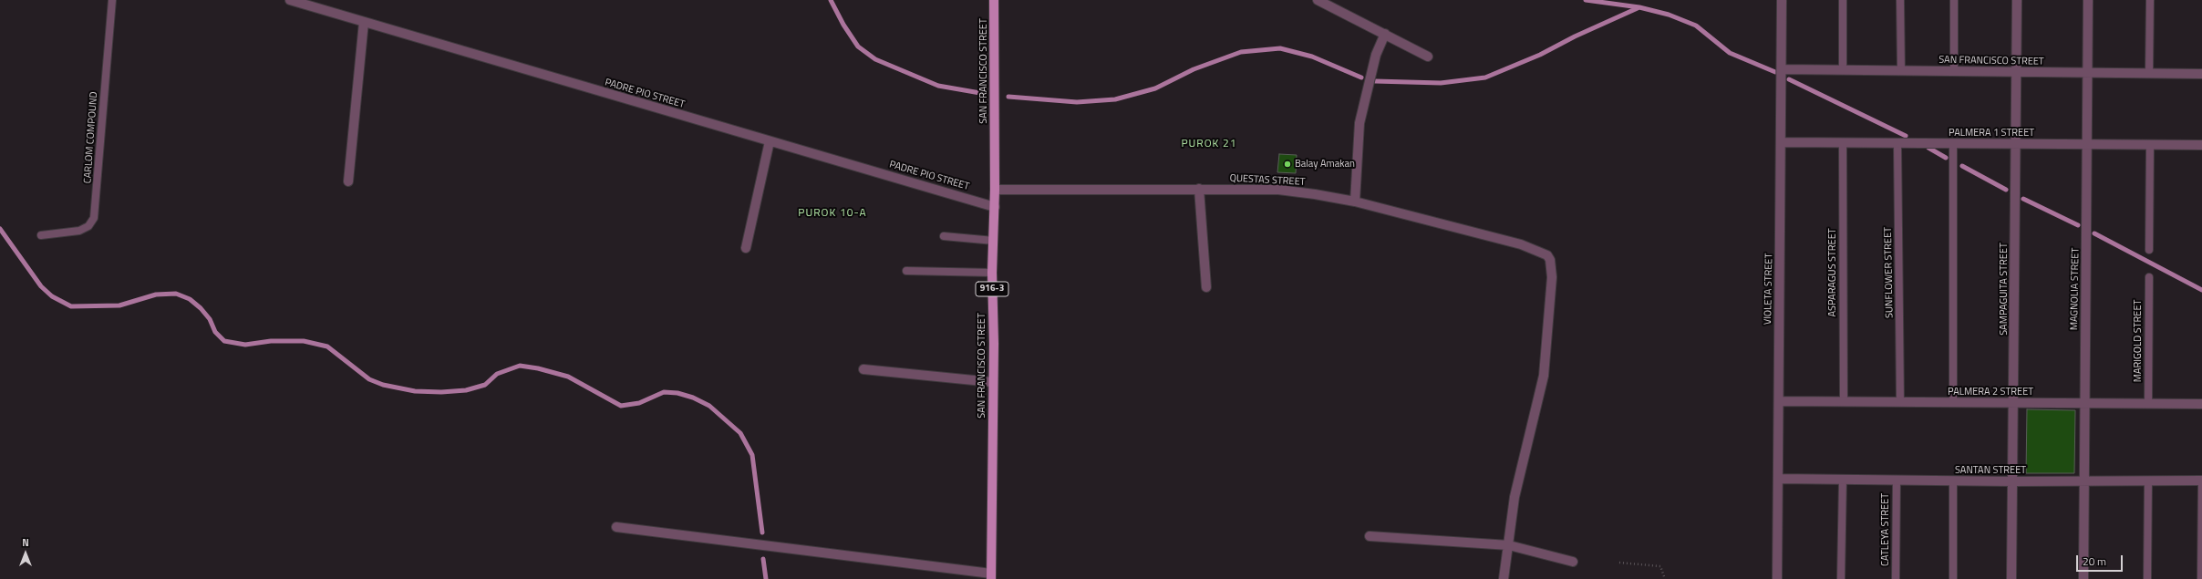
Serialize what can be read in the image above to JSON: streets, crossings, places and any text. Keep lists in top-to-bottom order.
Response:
{
  "streets": {
    "main road": ["SAN FRANCISCO STREET", "916-3"],
    "street": [
      "PADRE PIO STREET",
      "PALMERA 1 STREET",
      "QUESTAS STREET",
      "VIOLETA STREET",
      "SAMPAGUITA STREET",
      "MAGNOLIA STREET",
      "PALMERA 2 STREET",
      "SANTAN STREET"
    ],
    "lane": [
      "CARLOM COMPOUND",
      "ASPARAGUS STREET",
      "SUNFLOWER STREET",
      "MARIGOLD STREET",
      "CATLEYA STREET"
    ]
  },
  "crossings": [
    ["SAN FRANCISCO STREET", "PADRE PIO STREET"],
    ["SAN FRANCISCO STREET", "QUESTAS STREET"],
    ["SAN FRANCISCO STREET", "VIOLETA STREET"],
    ["SAN FRANCISCO STREET", "SAMPAGUITA STREET"],
    ["SAN FRANCISCO STREET", "MAGNOLIA STREET"],
    ["PALMERA 1 STREET", "ASPARAGUS STREET"],
    ["PALMERA 1 STREET", "SUNFLOWER STREET"],
    ["PALMERA 1 STREET", "VIOLETA STREET"],
    ["PALMERA 1 STREET", "SAMPAGUITA STREET"],
    ["PALMERA 1 STREET", "MAGNOLIA STREET"],
    ["ASPARAGUS STREET", "PALMERA 2 STREET"],
    ["SUNFLOWER STREET", "PALMERA 2 STREET"],
    ["VIOLETA STREET", "PALMERA 2 STREET"],
    ["VIOLETA STREET", "SANTAN STREET"],
    ["SAMPAGUITA STREET", "PALMERA 2 STREET"],
    ["SAMPAGUITA STREET", "SANTAN STREET"],
    ["MAGNOLIA STREET", "PALMERA 2 STREET"],
    ["MAGNOLIA STREET", "SANTAN STREET"],
    ["MARIGOLD STREET", "PALMERA 2 STREET"],
    ["SANTAN STREET", "CATLEYA STREET"]
  ],
  "districts": ["PUROK 21", "PUROK 10-A"],
  "places": ["Balay Amakan"],
  "scale_bar": "20 m",
  "north": "top"
}
